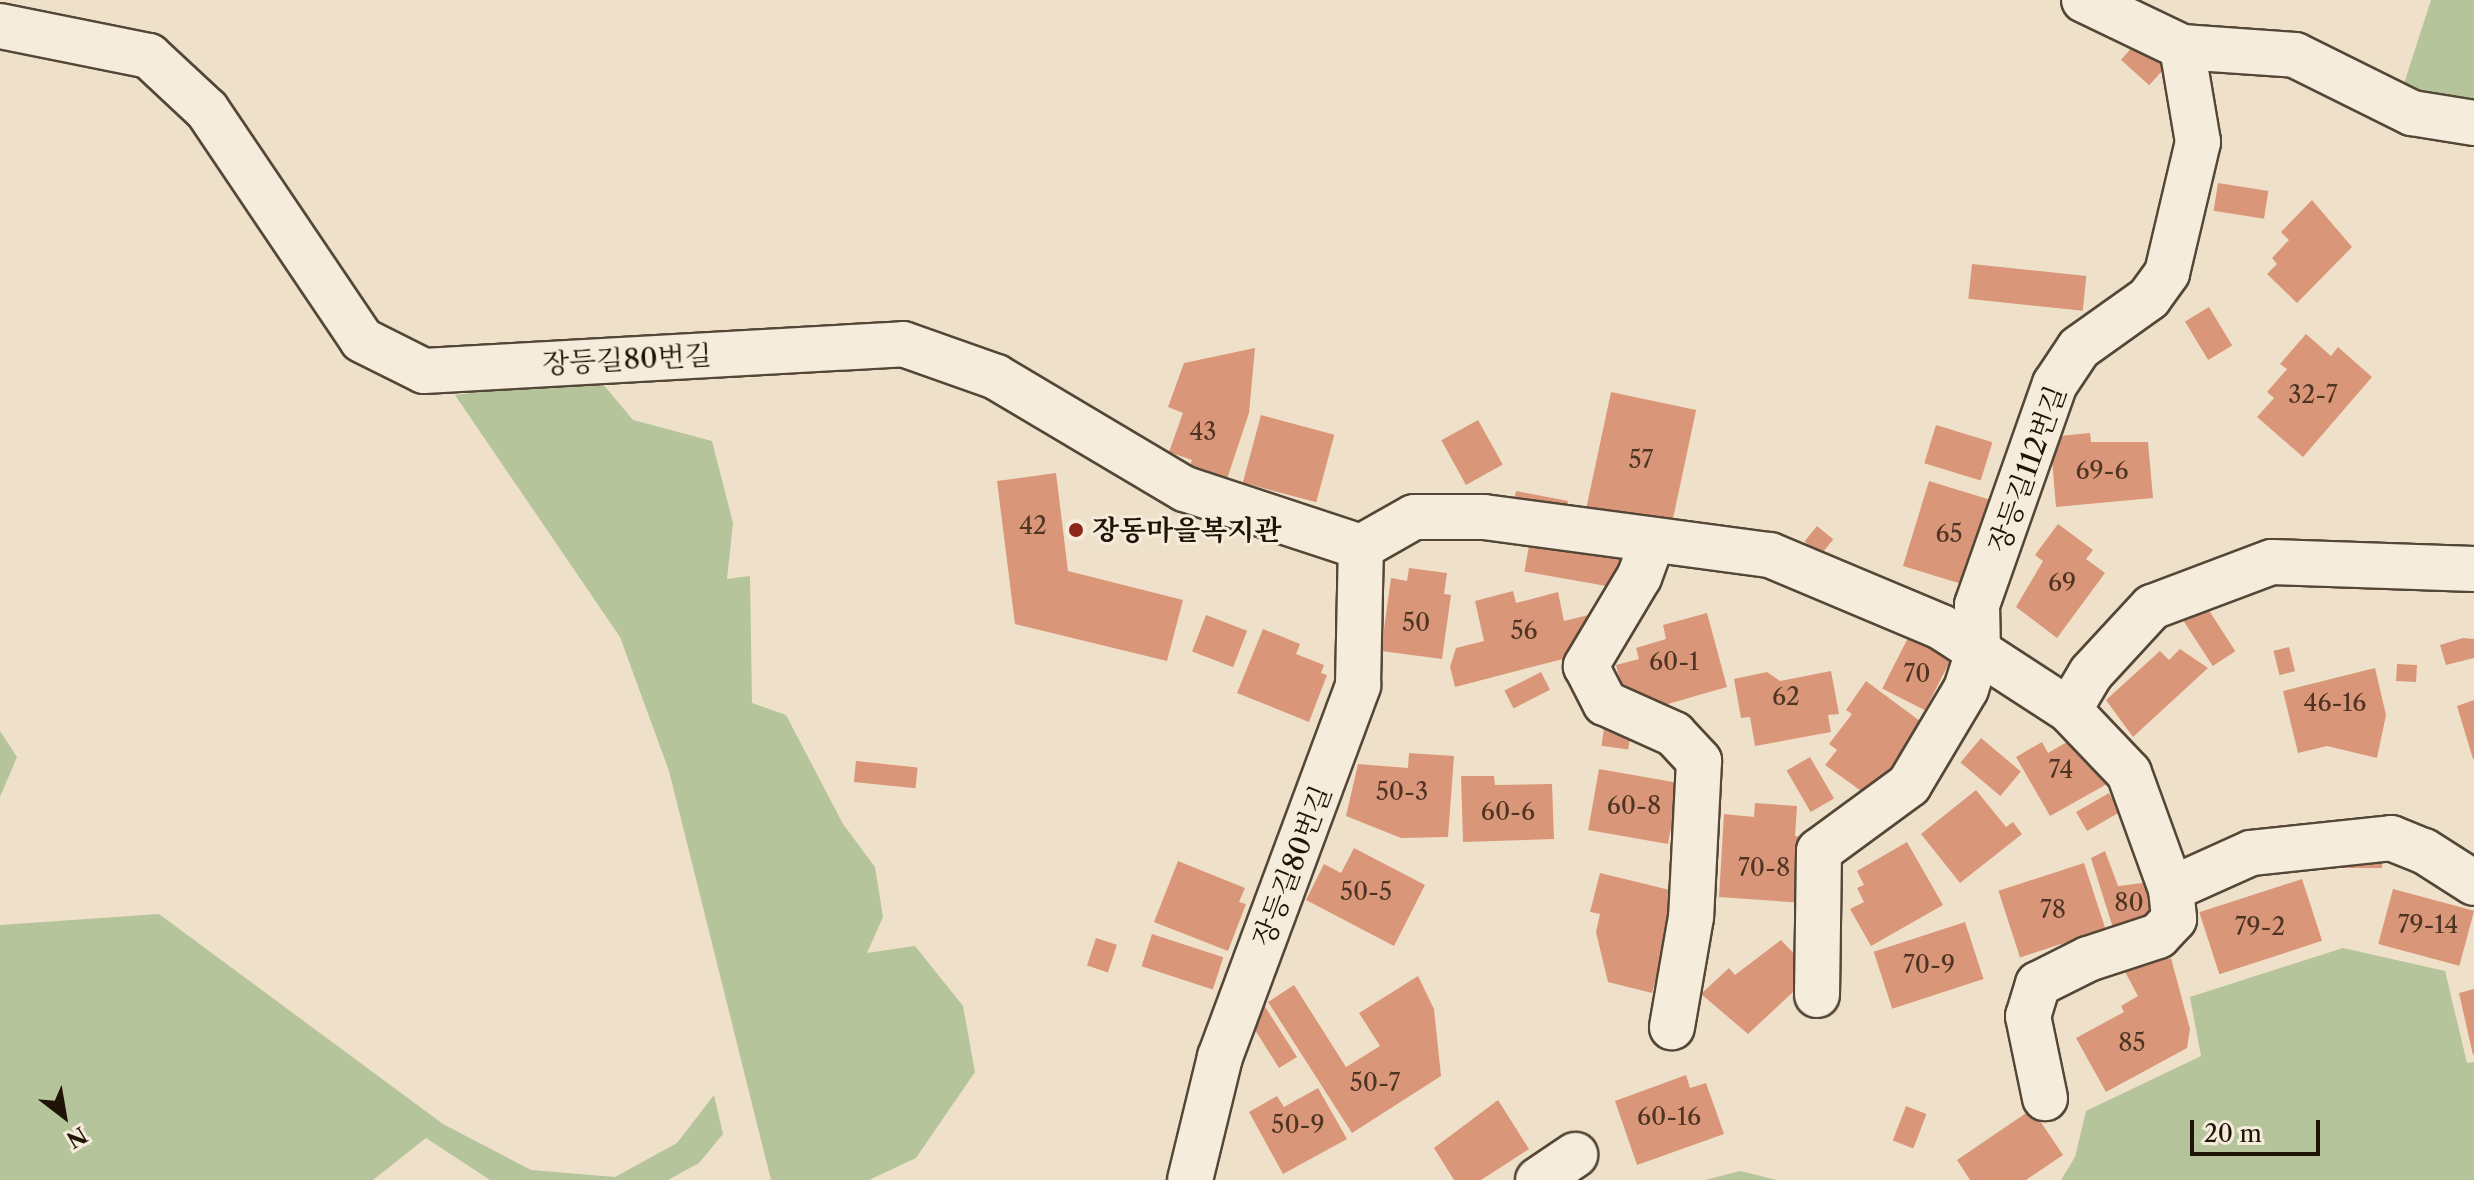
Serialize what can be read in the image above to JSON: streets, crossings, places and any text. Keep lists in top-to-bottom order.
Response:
{
  "streets": {
    "street": ["장등길80번길", "장등길112번길"]
  },
  "places": ["장동마을복지관"],
  "house_numbers": [
    "32-7",
    "43",
    "57",
    "69-6",
    "42",
    "65",
    "69",
    "50",
    "56",
    "60-1",
    "70",
    "62",
    "46-16",
    "74",
    "50-3",
    "60-8",
    "60-6",
    "70-8",
    "50-5",
    "80",
    "78",
    "79-14",
    "79-2",
    "70-9",
    "85",
    "50-7",
    "60-16",
    "50-9"
  ],
  "scale_bar": "20 m",
  "north": "bottom right"
}
